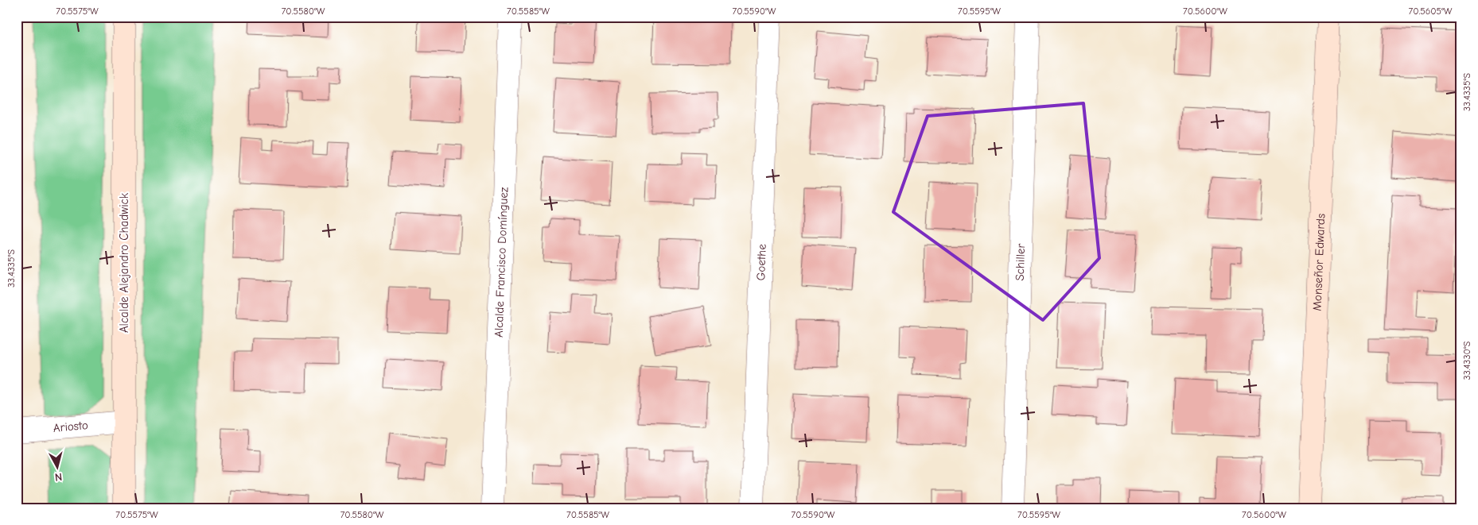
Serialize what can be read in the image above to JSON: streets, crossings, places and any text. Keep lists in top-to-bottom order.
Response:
{
  "streets": {
    "street": [
      "Alcalde Francisco Domínguez",
      "Schiller",
      "Monseñor Edwards",
      "Alcalde Alejandro Chadwick",
      "Goethe",
      "Ariosto"
    ]
  },
  "crossings": [
    ["Alcalde Alejandro Chadwick", "Ariosto"]
  ],
  "north": "bottom",
  "coordinates": [
    "70.5575°W",
    "70.5580°W",
    "70.5585°W",
    "70.5590°W",
    "70.5595°W",
    "70.5600°W",
    "70.5605°W",
    "33.4335°S",
    "33.4330°S"
  ]
}
